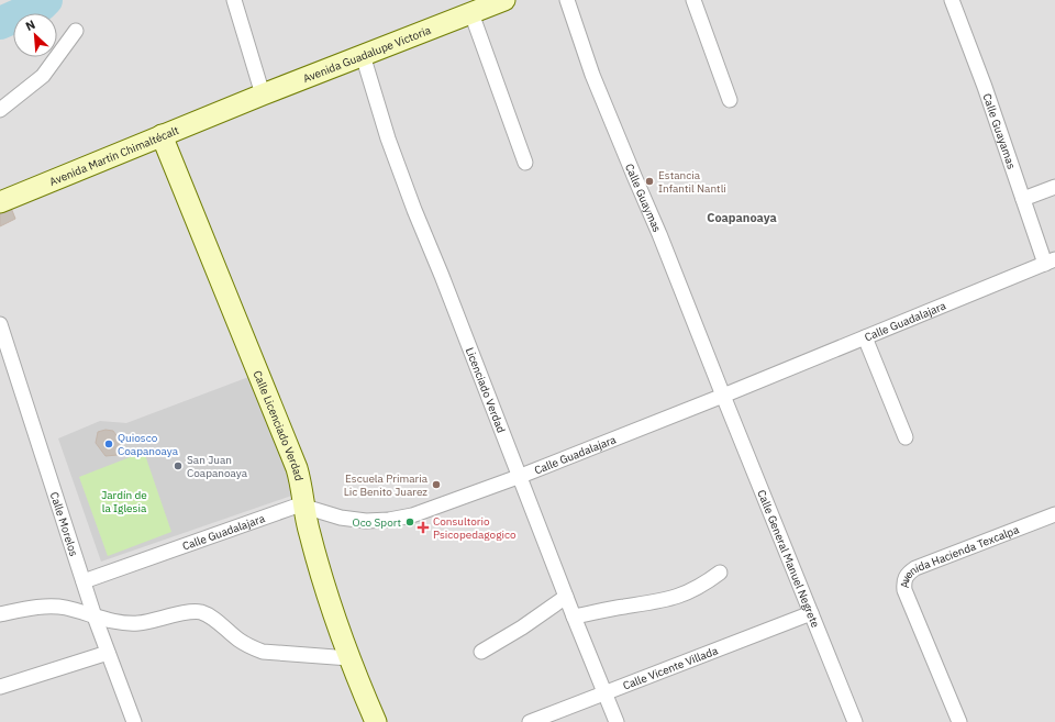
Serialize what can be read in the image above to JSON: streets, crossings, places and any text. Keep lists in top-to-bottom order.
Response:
{
  "streets": {
    "street": [
      "Avenida Guadalupe Victoria",
      "Calle Guayamas",
      "Avenida Martín Chimaltécalt",
      "Calle Guaymas",
      "Calle Guadalajara",
      "Licenciado Verdad",
      "Calle Licenciado Verdad",
      "Calle Morelos",
      "Calle General Manuel Negrete",
      "Avenida Hacienda Texcalpa",
      "Calle Vicente Villada"
    ]
  },
  "crossings": [
    ["Avenida Guadalupe Victoria", "Avenida Martín Chimaltécalt"],
    ["Avenida Guadalupe Victoria", "Licenciado Verdad"],
    ["Calle Guayamas", "Calle Guadalajara"],
    ["Avenida Martín Chimaltécalt", "Calle Licenciado Verdad"],
    ["Calle Guaymas", "Calle Guadalajara"],
    ["Calle Guaymas", "Calle General Manuel Negrete"],
    ["Calle Guadalajara", "Licenciado Verdad"],
    ["Calle Guadalajara", "Calle Licenciado Verdad"],
    ["Calle Guadalajara", "Calle Morelos"],
    ["Calle Guadalajara", "Calle General Manuel Negrete"],
    ["Licenciado Verdad", "Calle Vicente Villada"],
    ["Calle General Manuel Negrete", "Calle Vicente Villada"]
  ],
  "districts": ["Coapanoaya"],
  "parks": ["Jardín de la Iglesia"],
  "places": {
    "other": [
      "Estancia Infantil Nantli",
      "Quiosco Coapanoaya",
      "San Juan Coapanoaya",
      "Escuela Primaria Lic Benito Juarez",
      "Oco Sport"
    ],
    "health": ["Consultorio Psicopedagogico"]
  },
  "north": "top left"
}
